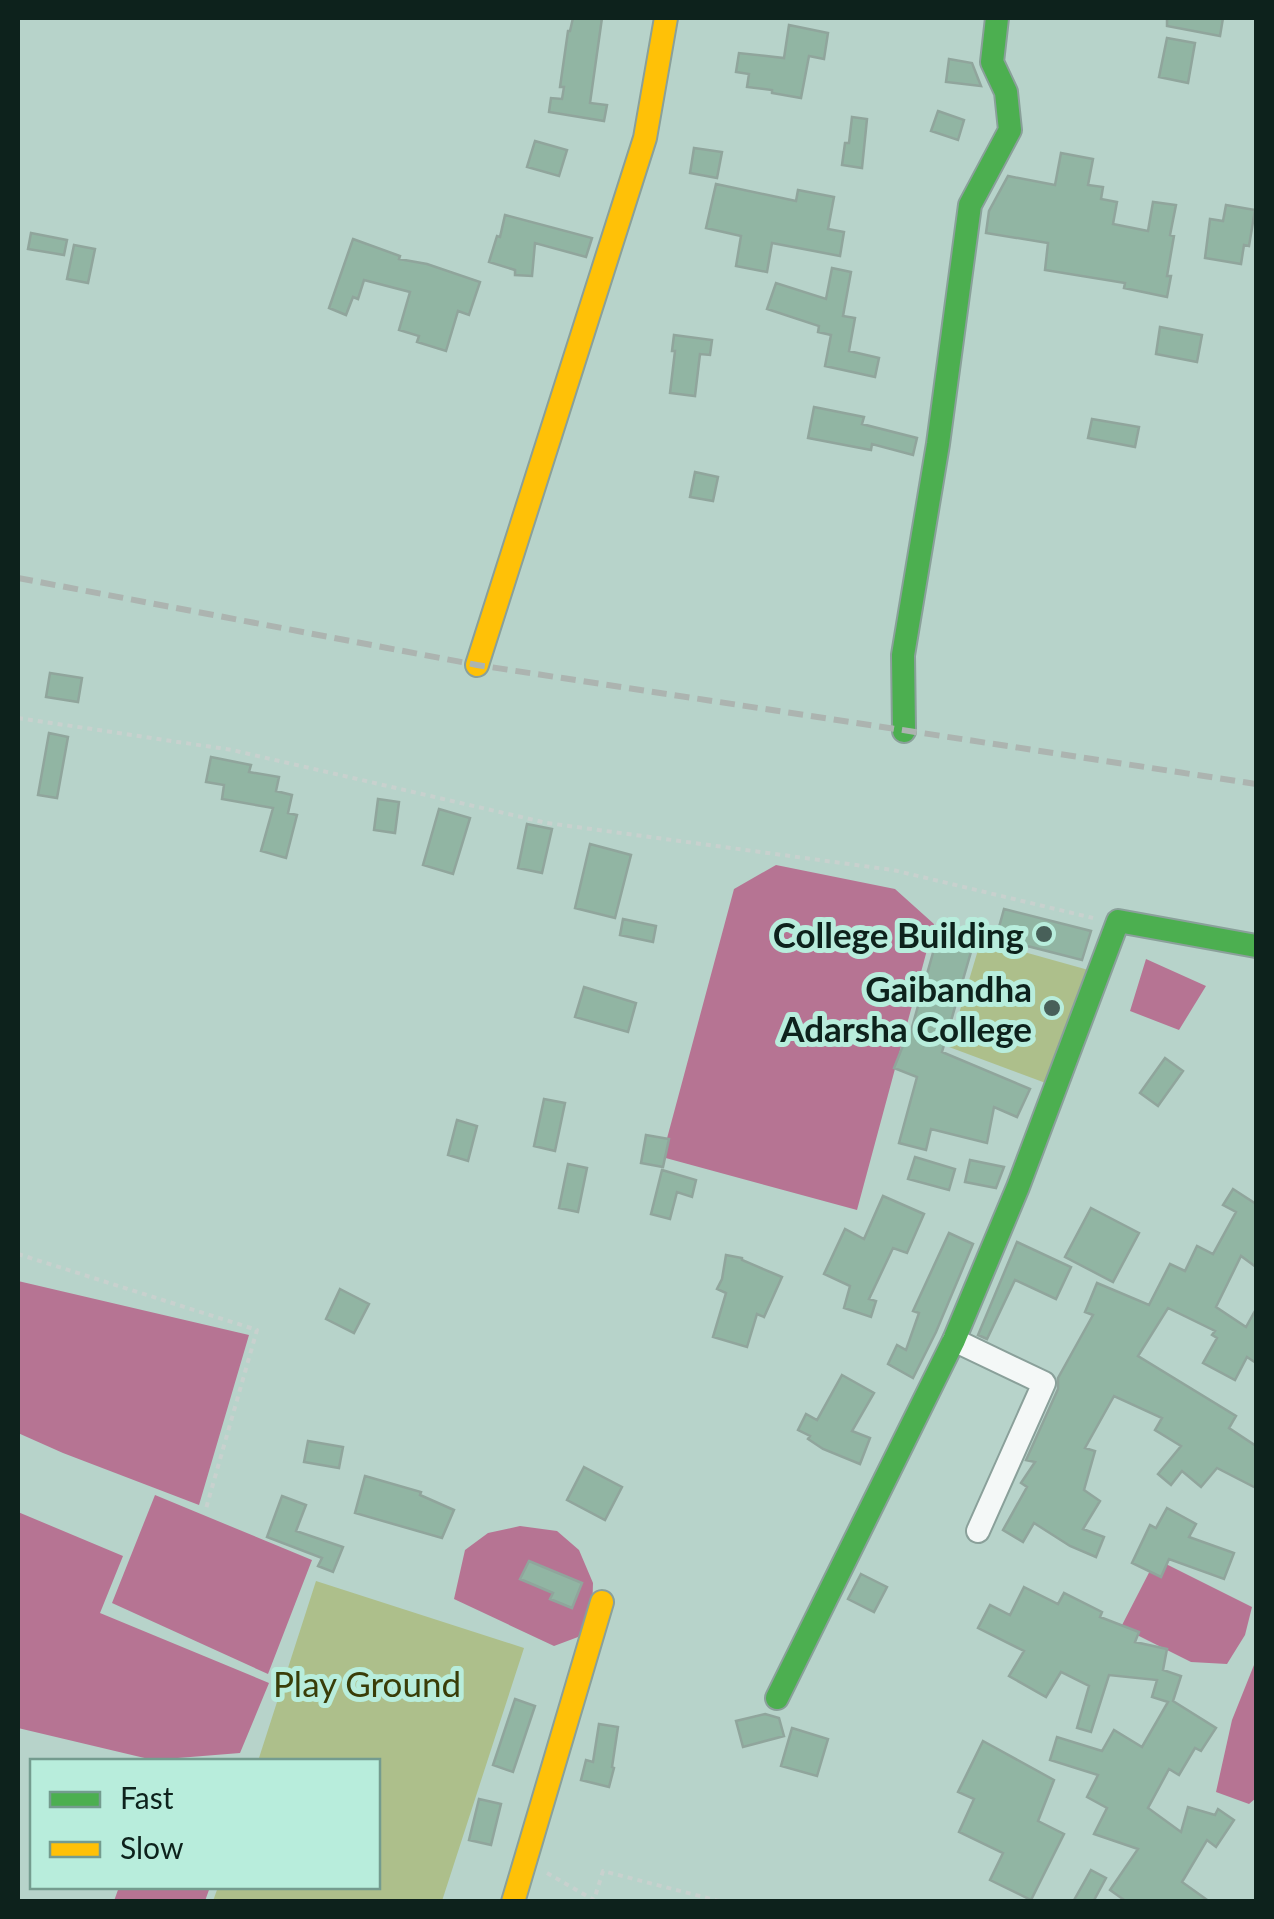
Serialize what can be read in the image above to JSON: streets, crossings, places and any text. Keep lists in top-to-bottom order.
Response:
{
  "parks": ["Play Ground"],
  "places": ["College Building", "Gaibandha Adarsha College"],
  "legend": ["Fast", "Slow"]
}
